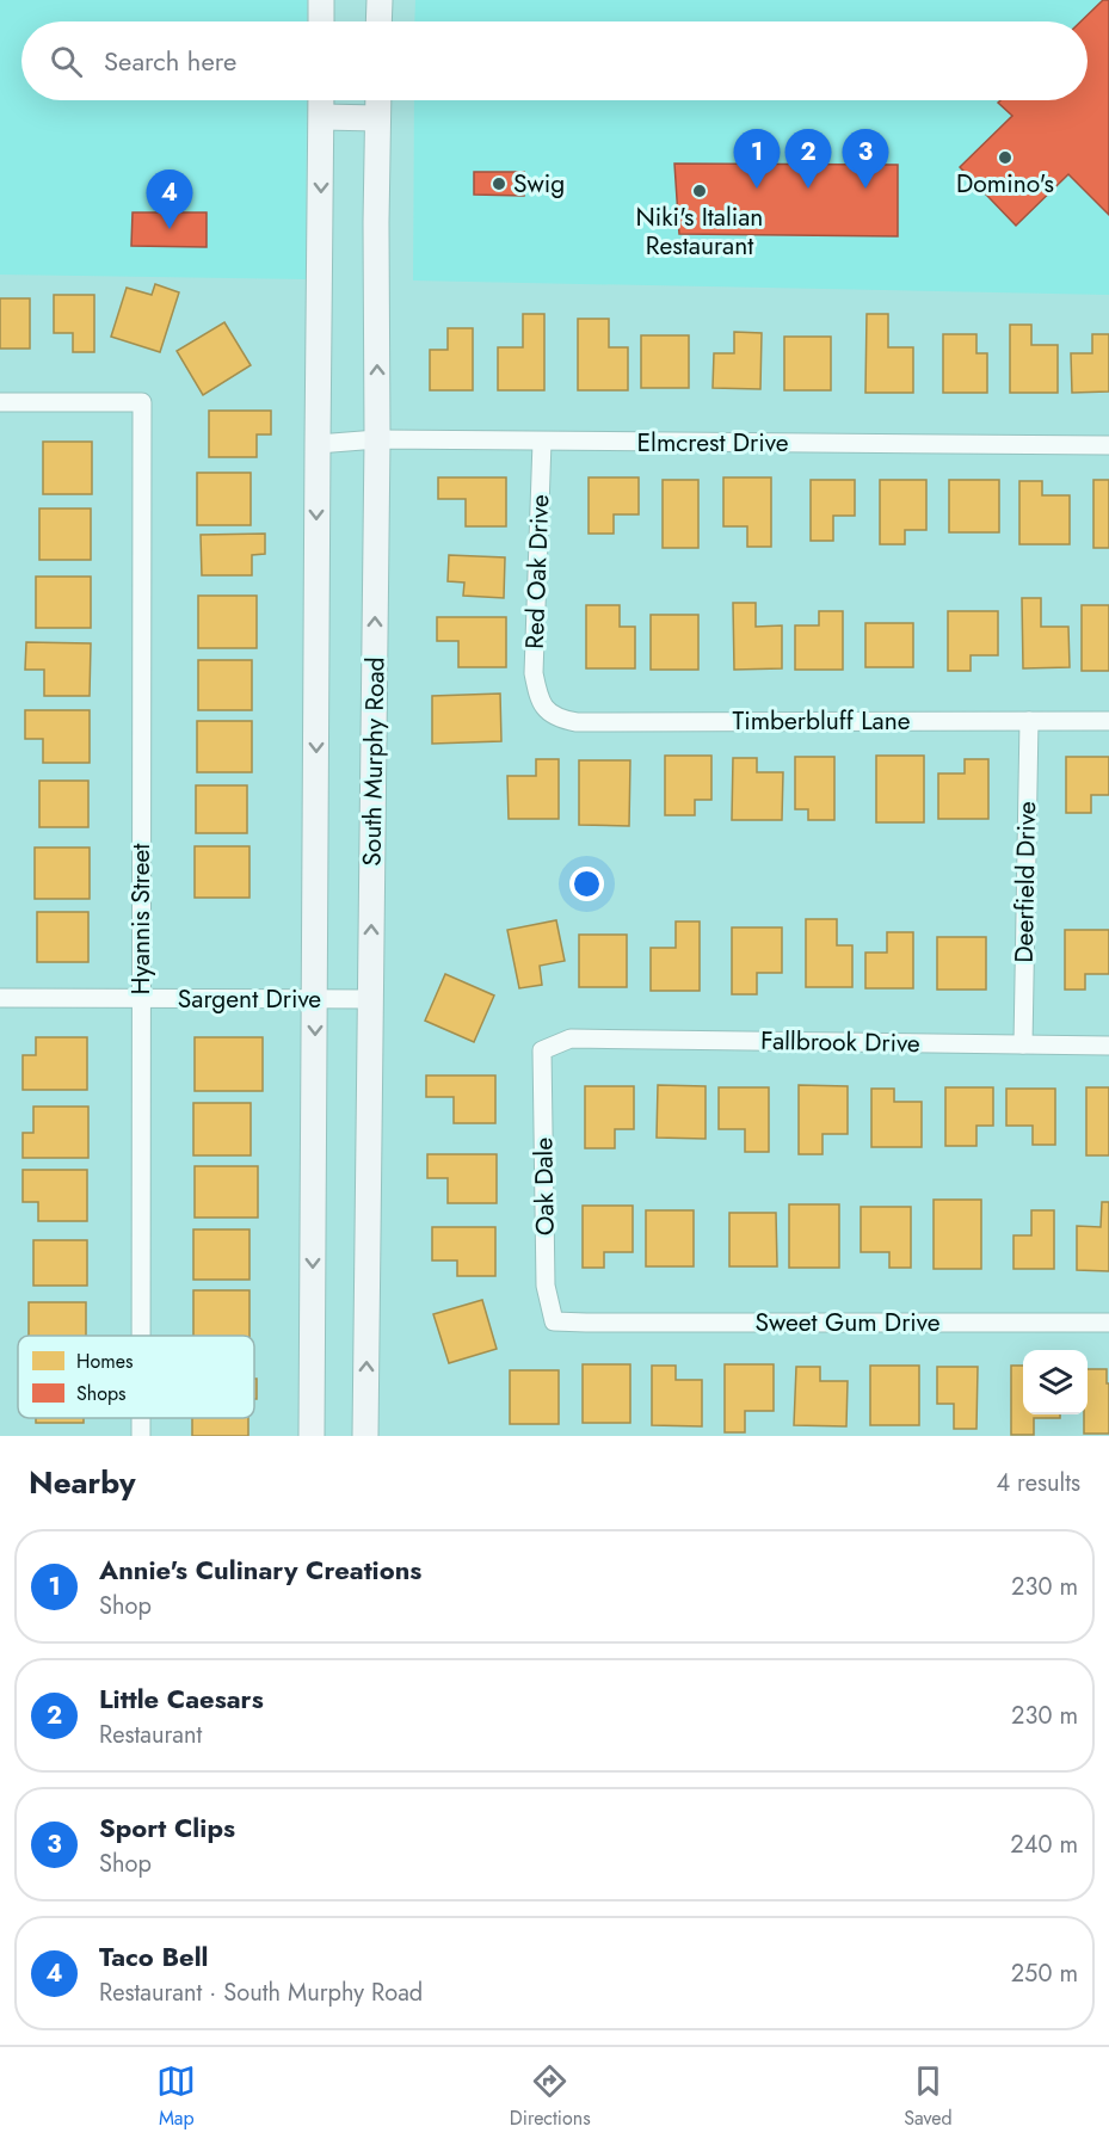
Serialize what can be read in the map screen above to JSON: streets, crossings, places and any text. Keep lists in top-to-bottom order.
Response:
{
  "streets": {
    "main road": ["South Murphy Road"],
    "street": [
      "Elmcrest Drive",
      "Red Oak Drive",
      "Timberbluff Lane",
      "Deerfield Drive",
      "Hyannis Street",
      "Sargent Drive",
      "Fallbrook Drive",
      "Oak Dale",
      "Sweet Gum Drive"
    ]
  },
  "crossings": [
    ["Elmcrest Drive", "Red Oak Drive"],
    ["Elmcrest Drive", "South Murphy Road"],
    ["Red Oak Drive", "Timberbluff Lane"],
    ["Timberbluff Lane", "Deerfield Drive"],
    ["South Murphy Road", "Sargent Drive"],
    ["Deerfield Drive", "Fallbrook Drive"],
    ["Hyannis Street", "Sargent Drive"],
    ["Fallbrook Drive", "Oak Dale"],
    ["Oak Dale", "Sweet Gum Drive"]
  ],
  "places": ["Domino's", "Swig", "Niki's Italian Restaurant"],
  "legend": ["Homes", "Shops"],
  "page": {
    "search": "Search here",
    "pins": [
      "1",
      "2",
      "3",
      "4"
    ],
    "heading": ["Nearby", "4 results"],
    "list": [
      {
        "mark": "1",
        "name": "Annie's Culinary Creations",
        "note": "Shop",
        "value": "230 m"
      },
      {
        "mark": "2",
        "name": "Little Caesars",
        "note": "Restaurant",
        "value": "230 m"
      },
      {
        "mark": "3",
        "name": "Sport Clips",
        "note": "Shop",
        "value": "240 m"
      },
      {
        "mark": "4",
        "name": "Taco Bell",
        "note": "Restaurant · South Murphy Road",
        "value": "250 m"
      }
    ],
    "nav": ["Map", "Directions", "Saved"]
  }
}
